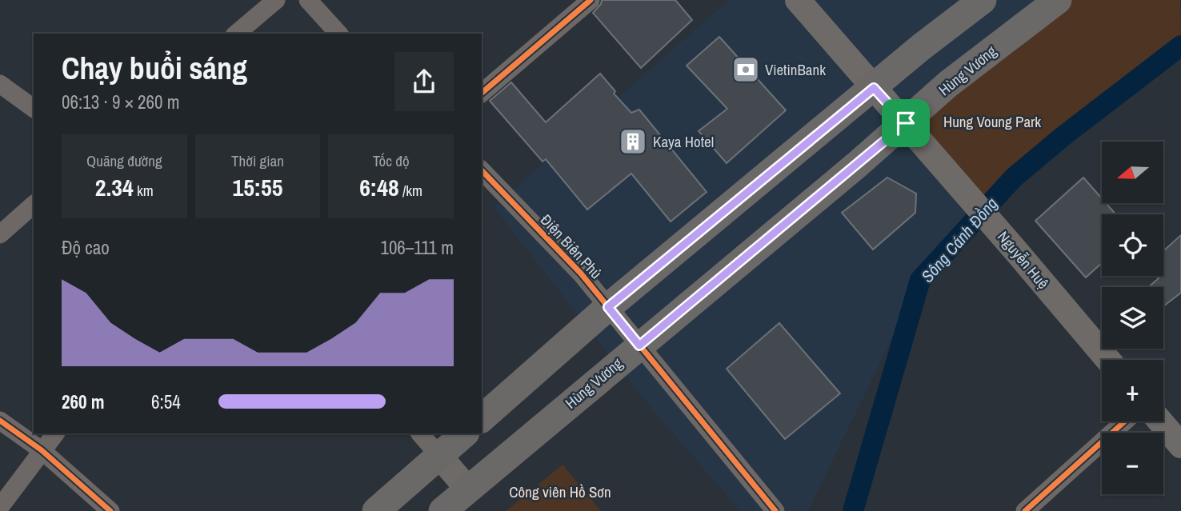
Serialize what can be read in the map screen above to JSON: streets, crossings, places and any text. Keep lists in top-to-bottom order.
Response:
{
  "streets": {
    "main road": ["Hùng Vương", "Nguyễn Huệ"],
    "street": ["Điện Biên Phủ"]
  },
  "crossings": [
    ["Hùng Vương", "Điện Biên Phủ"],
    ["Hùng Vương", "Nguyễn Huệ"]
  ],
  "water": ["Sông Cánh Đồng"],
  "parks": ["Hung Voung Park", "Công viên Hồ Sơn"],
  "places": {
    "bank": ["VietinBank"],
    "building": ["Kaya Hotel"]
  },
  "north": "left",
  "page": {
    "heading": ["Chạy buổi sáng", "06:13 · 9 × 260 m"],
    "stats": [
      ["Quãng đường", "2.34 km"],
      ["Thời gian", "15:55"],
      ["Tốc độ", "6:48 /km"]
    ],
    "map_buttons": ["+", "−"],
    "chart": ["Độ cao", "106–111 m"],
    "list": [
      {
        "name": "260 m",
        "note": "6:54"
      }
    ]
  }
}
